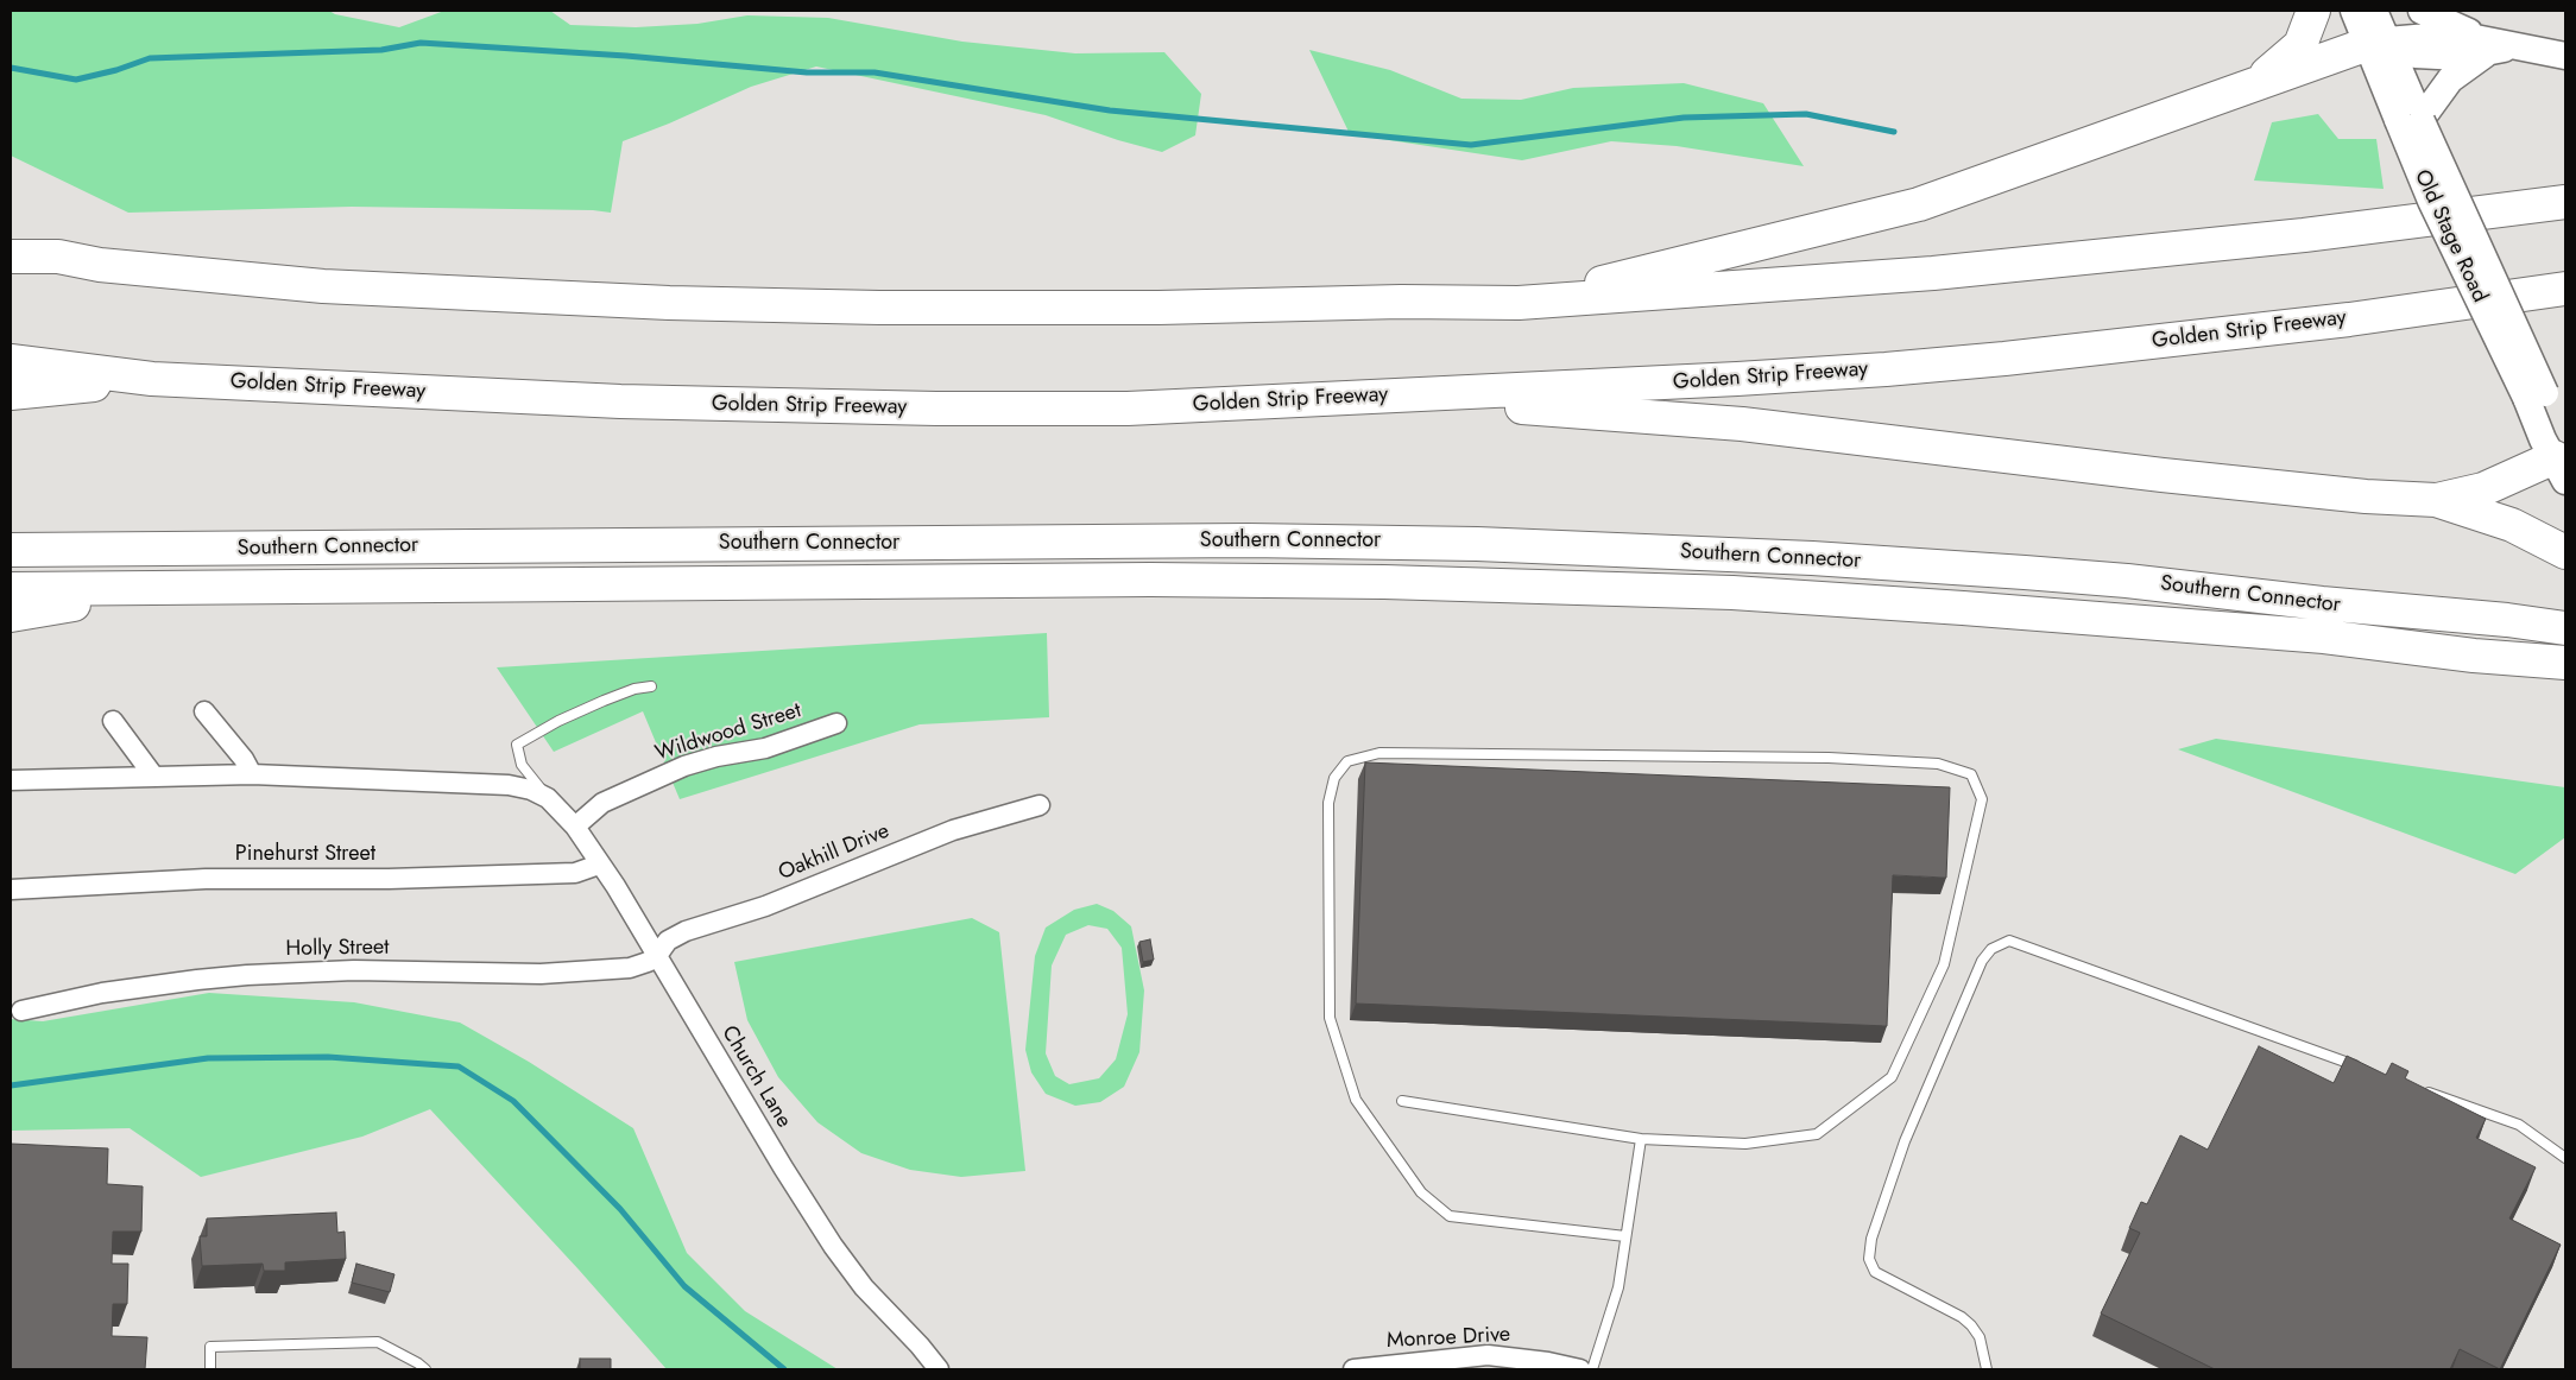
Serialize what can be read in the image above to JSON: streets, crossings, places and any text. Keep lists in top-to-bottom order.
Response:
{
  "streets": {
    "highway": ["Golden Strip Freeway", "Southern Connector"],
    "street": [
      "Old Stage Road",
      "Wildwood Street",
      "Oakhill Drive",
      "Pinehurst Street",
      "Holly Street",
      "Church Lane",
      "Monroe Drive"
    ]
  },
  "crossings": [
    ["Wildwood Street", "Church Lane"],
    ["Oakhill Drive", "Holly Street"],
    ["Oakhill Drive", "Church Lane"],
    ["Pinehurst Street", "Church Lane"],
    ["Holly Street", "Church Lane"]
  ]
}
